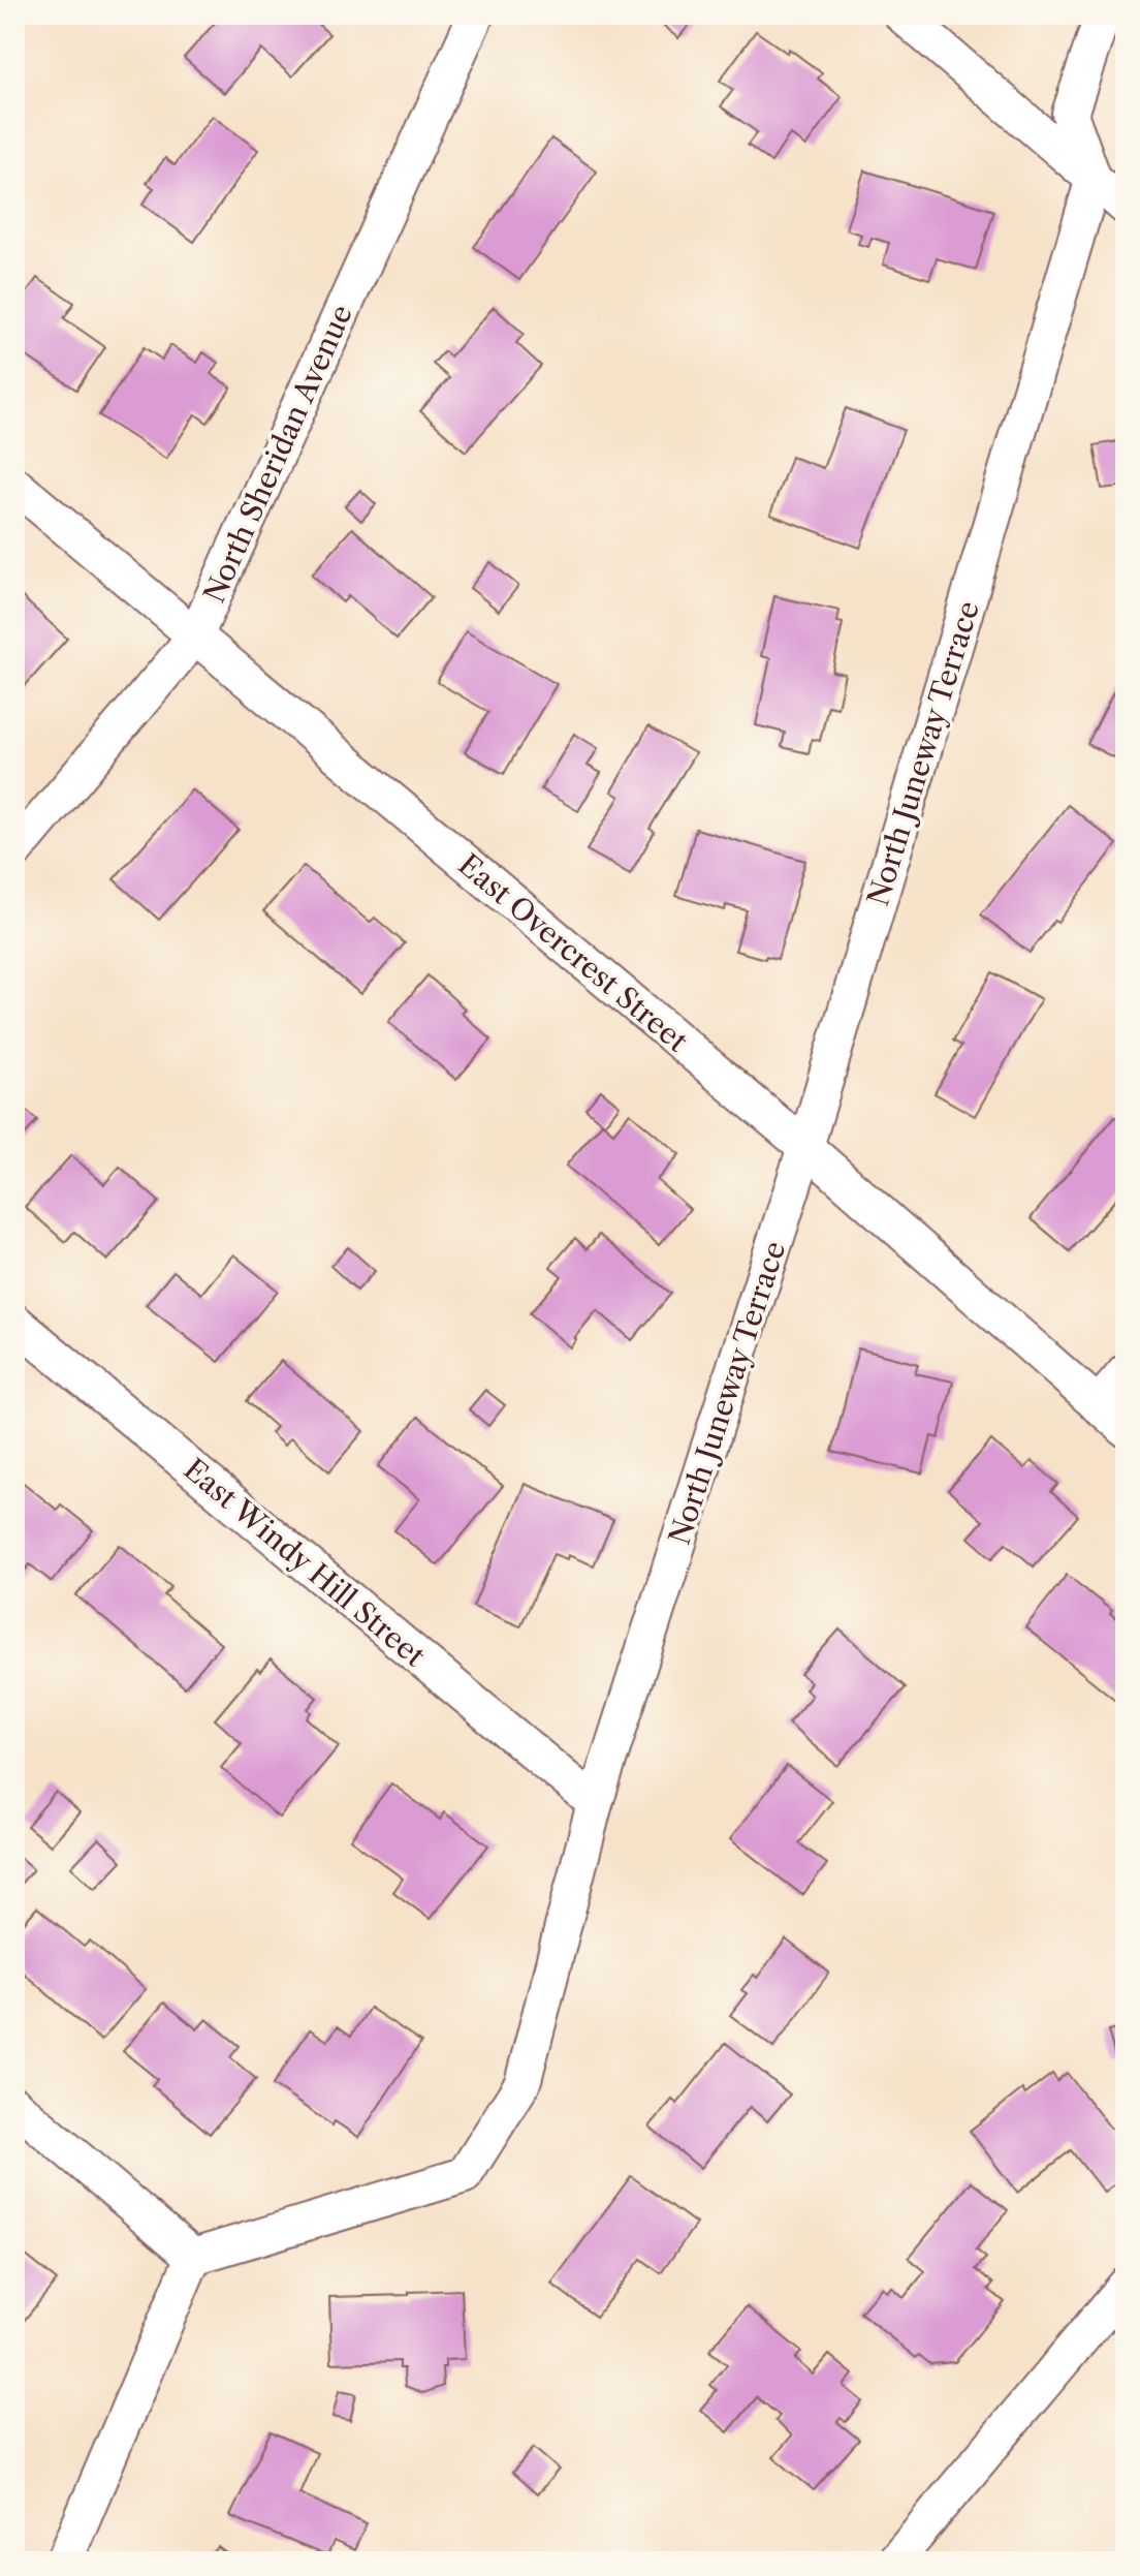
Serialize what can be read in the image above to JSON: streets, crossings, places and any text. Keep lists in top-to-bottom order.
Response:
{
  "streets": {
    "street": [
      "North Sheridan Avenue",
      "North Juneway Terrace",
      "East Overcrest Street",
      "East Windy Hill Street"
    ]
  },
  "crossings": [
    ["North Sheridan Avenue", "East Overcrest Street"],
    ["North Juneway Terrace", "East Overcrest Street"],
    ["North Juneway Terrace", "East Windy Hill Street"]
  ]
}
